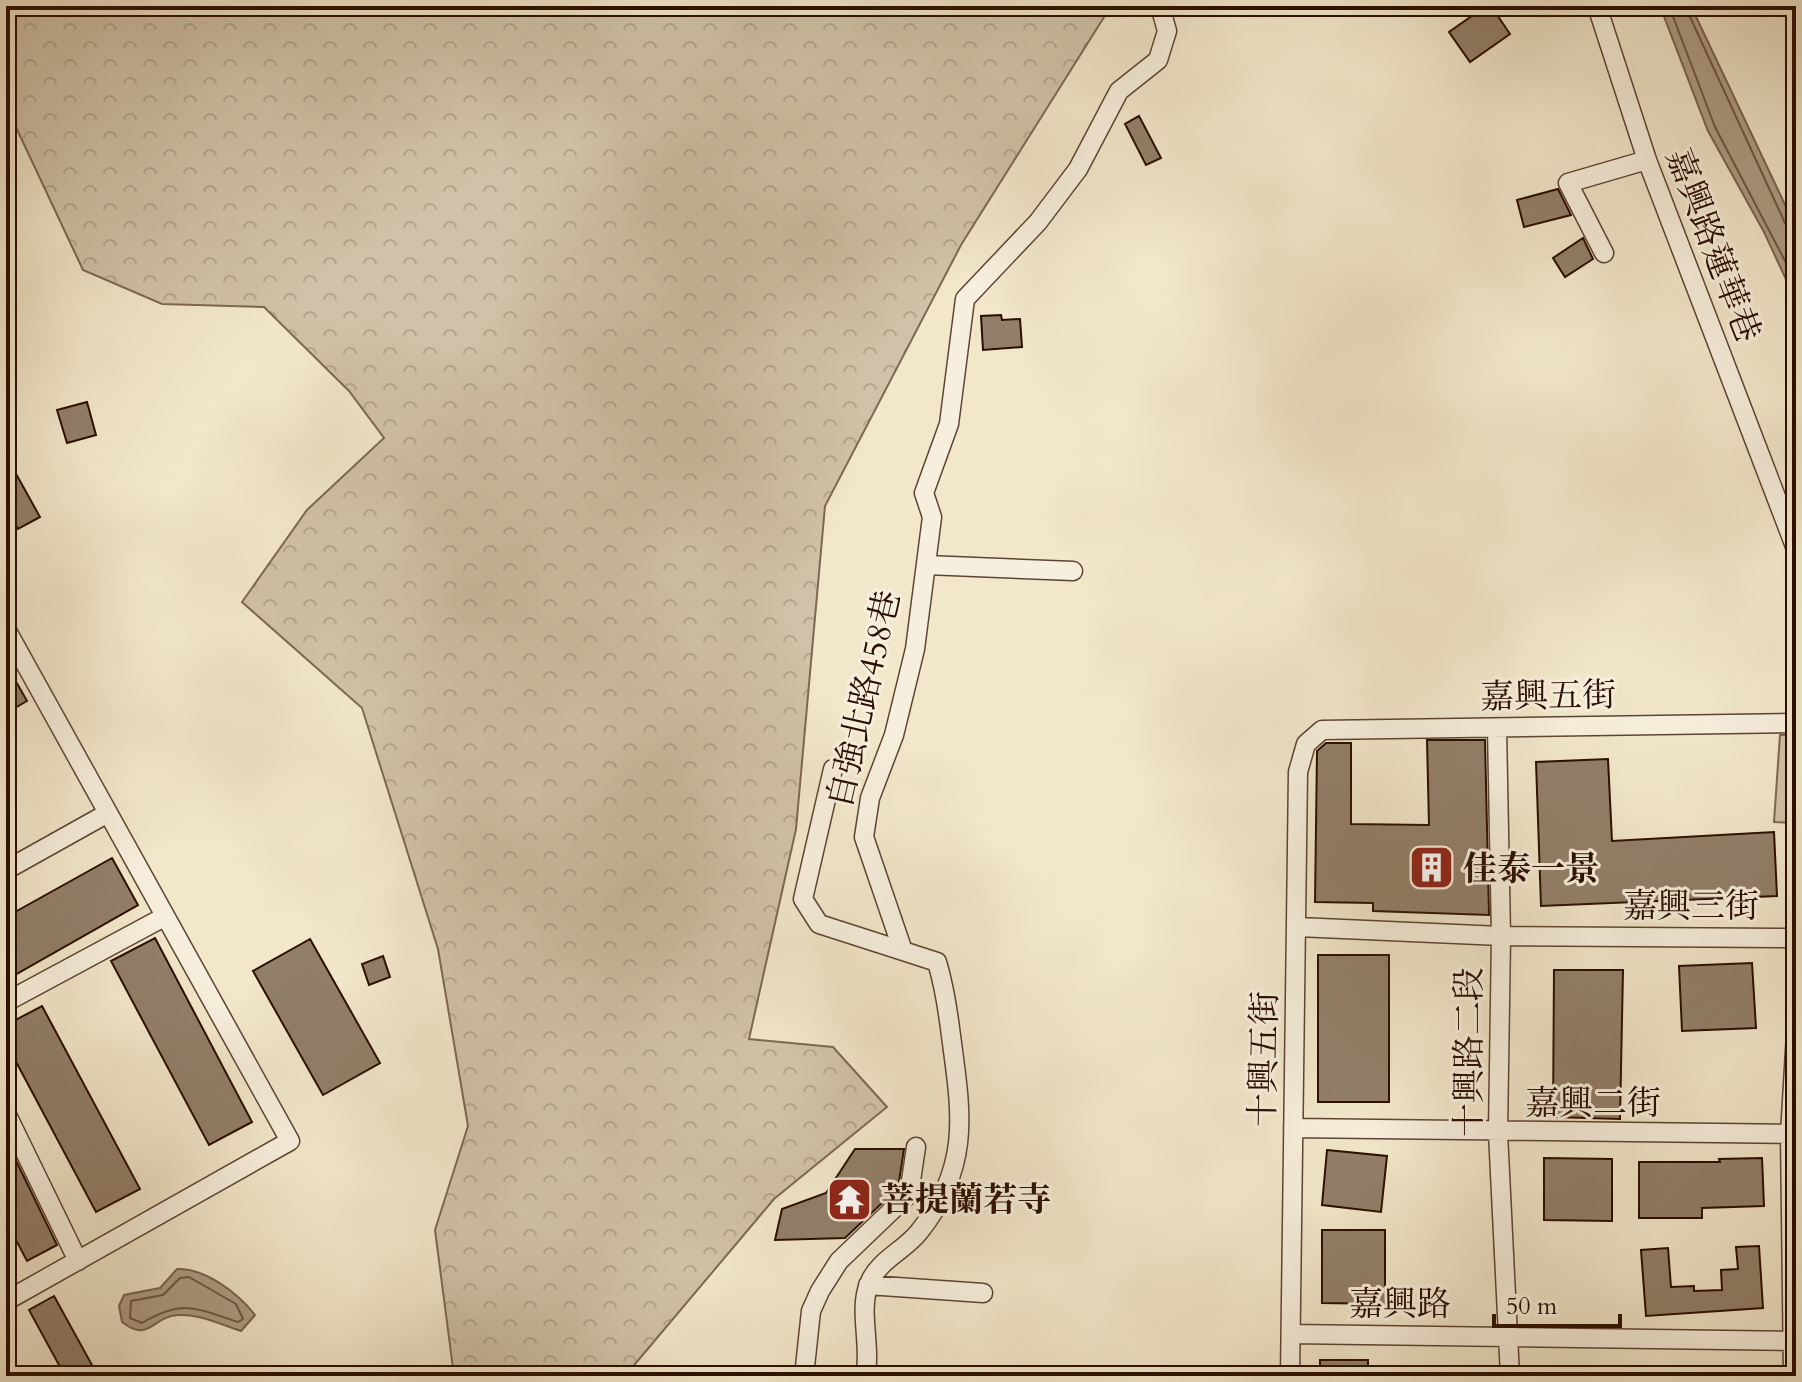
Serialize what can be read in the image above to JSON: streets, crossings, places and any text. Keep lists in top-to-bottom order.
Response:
{
  "streets": {
    "street": [
      "嘉興路蓮華巷",
      "嘉興五街",
      "自強北路458巷",
      "嘉興三街",
      "十興路二段",
      "十興五街",
      "嘉興二街",
      "嘉興路"
    ]
  },
  "crossings": [
    ["嘉興五街", "十興路二段"],
    ["嘉興五街", "十興五街"],
    ["嘉興三街", "十興路二段"],
    ["嘉興三街", "十興五街"],
    ["十興路二段", "嘉興二街"],
    ["十興路二段", "嘉興路"],
    ["十興五街", "嘉興二街"],
    ["十興五街", "嘉興路"]
  ],
  "places": {
    "building": ["佳泰一景"],
    "temple": ["菩提蘭若寺"]
  },
  "scale_bar": "50 m"
}
